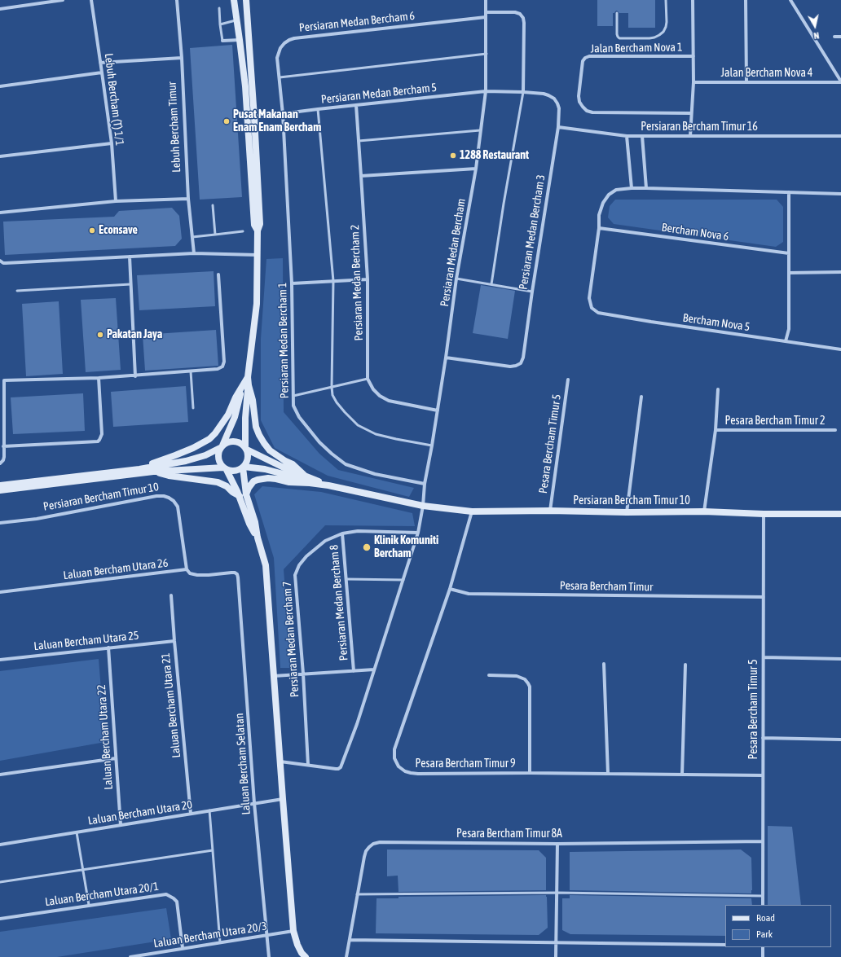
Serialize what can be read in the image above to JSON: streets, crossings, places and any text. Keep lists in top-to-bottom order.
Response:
{
  "streets": {
    "street": [
      "Persiaran Medan Bercham 6",
      "Jalan Bercham Nova 1",
      "Jalan Bercham Nova 4",
      "Persiaran Medan Bercham 5",
      "Lebuh Bercham (T) 1/1",
      "Lebuh Bercham Timur",
      "Persiaran Bercham Timur 16",
      "Persiaran Medan Bercham 3",
      "Bercham Nova 6",
      "Persiaran Medan Bercham",
      "Persiaran Medan Bercham 2",
      "Bercham Nova 5",
      "Persiaran Medan Bercham 1",
      "Pesara Bercham Timur 2",
      "Pesara Bercham Timur 5",
      "Persiaran Bercham Timur 10",
      "Laluan Bercham Utara 26",
      "Pesara Bercham Timur",
      "Persiaran Medan Bercham 8",
      "Persiaran Medan Bercham 7",
      "Laluan Bercham Utara 25",
      "Laluan Bercham Utara 21",
      "Laluan Bercham Utara 22",
      "Laluan Bercham Selatan",
      "Pesara Bercham Timur 9",
      "Laluan Bercham Utara 20",
      "Pesara Bercham Timur 8A",
      "Laluan Bercham Utara 20/1",
      "Laluan Bercham Utara 20/3"
    ]
  },
  "crossings": [
    ["Persiaran Medan Bercham 6", "Persiaran Medan Bercham 5"],
    ["Persiaran Medan Bercham 6", "Persiaran Medan Bercham"],
    ["Persiaran Medan Bercham 6", "Persiaran Medan Bercham 1"],
    ["Persiaran Medan Bercham 5", "Persiaran Medan Bercham 3"],
    ["Persiaran Medan Bercham 5", "Persiaran Medan Bercham"],
    ["Persiaran Medan Bercham 5", "Persiaran Medan Bercham 2"],
    ["Persiaran Medan Bercham 5", "Persiaran Medan Bercham 1"],
    ["Persiaran Bercham Timur 16", "Persiaran Medan Bercham 3"],
    ["Persiaran Medan Bercham 3", "Persiaran Medan Bercham"],
    ["Bercham Nova 6", "Bercham Nova 5"],
    ["Persiaran Medan Bercham", "Persiaran Medan Bercham 1"],
    ["Persiaran Medan Bercham", "Persiaran Bercham Timur 10"],
    ["Persiaran Medan Bercham", "Persiaran Medan Bercham 7"],
    ["Pesara Bercham Timur 5", "Persiaran Bercham Timur 10"],
    ["Pesara Bercham Timur 5", "Pesara Bercham Timur"],
    ["Pesara Bercham Timur 5", "Pesara Bercham Timur 9"],
    ["Pesara Bercham Timur 5", "Pesara Bercham Timur 8A"],
    ["Persiaran Bercham Timur 10", "Laluan Bercham Utara 26"],
    ["Persiaran Bercham Timur 10", "Pesara Bercham Timur 9"],
    ["Laluan Bercham Utara 26", "Laluan Bercham Selatan"],
    ["Pesara Bercham Timur", "Pesara Bercham Timur 9"],
    ["Persiaran Medan Bercham 8", "Persiaran Medan Bercham 7"],
    ["Laluan Bercham Utara 25", "Laluan Bercham Utara 21"],
    ["Laluan Bercham Utara 25", "Laluan Bercham Utara 22"],
    ["Laluan Bercham Utara 21", "Laluan Bercham Utara 20"],
    ["Laluan Bercham Utara 22", "Laluan Bercham Utara 20"],
    ["Laluan Bercham Selatan", "Laluan Bercham Utara 20"],
    ["Laluan Bercham Selatan", "Laluan Bercham Utara 20/3"],
    ["Laluan Bercham Utara 20/1", "Laluan Bercham Utara 20/3"]
  ],
  "places": [
    "Pusat Makanan Enam Enam Bercham",
    "1288 Restaurant",
    "Econsave",
    "Pakatan Jaya",
    "Klinik Komuniti Bercham"
  ],
  "legend": ["Road", "Park"],
  "north": "bottom"
}
